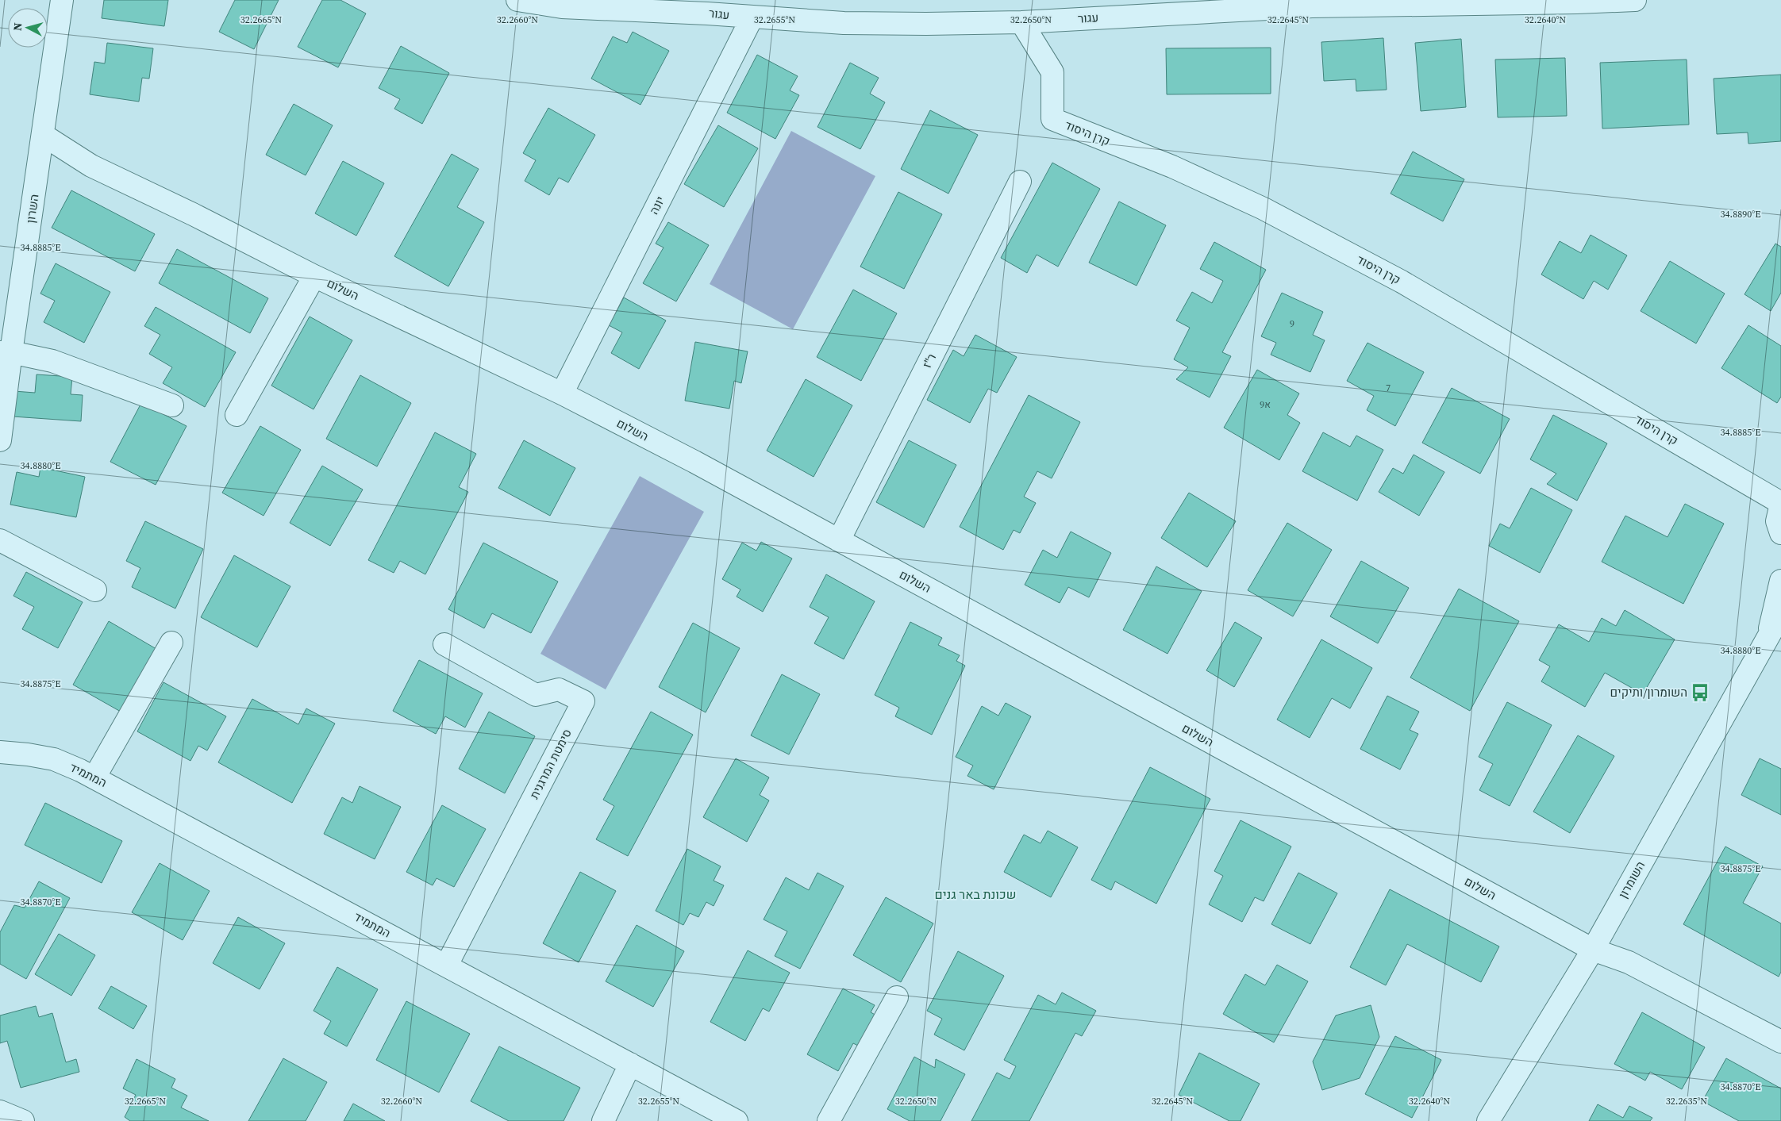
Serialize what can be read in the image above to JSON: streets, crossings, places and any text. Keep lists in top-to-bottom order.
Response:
{
  "streets": {
    "street": [
      "עגור",
      "קרן היסוד",
      "יונה",
      "השרון",
      "השלום",
      "ר\"ז",
      "סימטת המרגנית",
      "המתמיד",
      "השומרון"
    ]
  },
  "crossings": [
    ["עגור", "קרן היסוד"],
    ["עגור", "יונה"],
    ["יונה", "השלום"],
    ["השרון", "השלום"],
    ["השלום", "ר\"ז"],
    ["השלום", "השומרון"],
    ["סימטת המרגנית", "המתמיד"]
  ],
  "districts": ["שכונת באר גנים"],
  "places": {
    "bus stop": ["השומרון/ותיקים"]
  },
  "house_numbers": ["9", "7", "9א"],
  "north": "left",
  "coordinates": [
    "32.2665°N",
    "32.2660°N",
    "32.2655°N",
    "32.2650°N",
    "32.2645°N",
    "32.2640°N",
    "34.8890°E",
    "34.8885°E",
    "34.8880°E",
    "34.8875°E",
    "34.8870°E",
    "32.2635°N"
  ]
}
